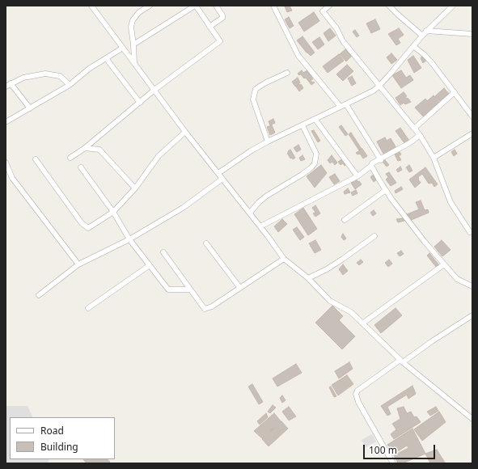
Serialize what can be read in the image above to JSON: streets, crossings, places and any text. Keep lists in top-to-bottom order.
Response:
{
  "legend": ["Road", "Building"],
  "scale_bar": "100 m"
}
